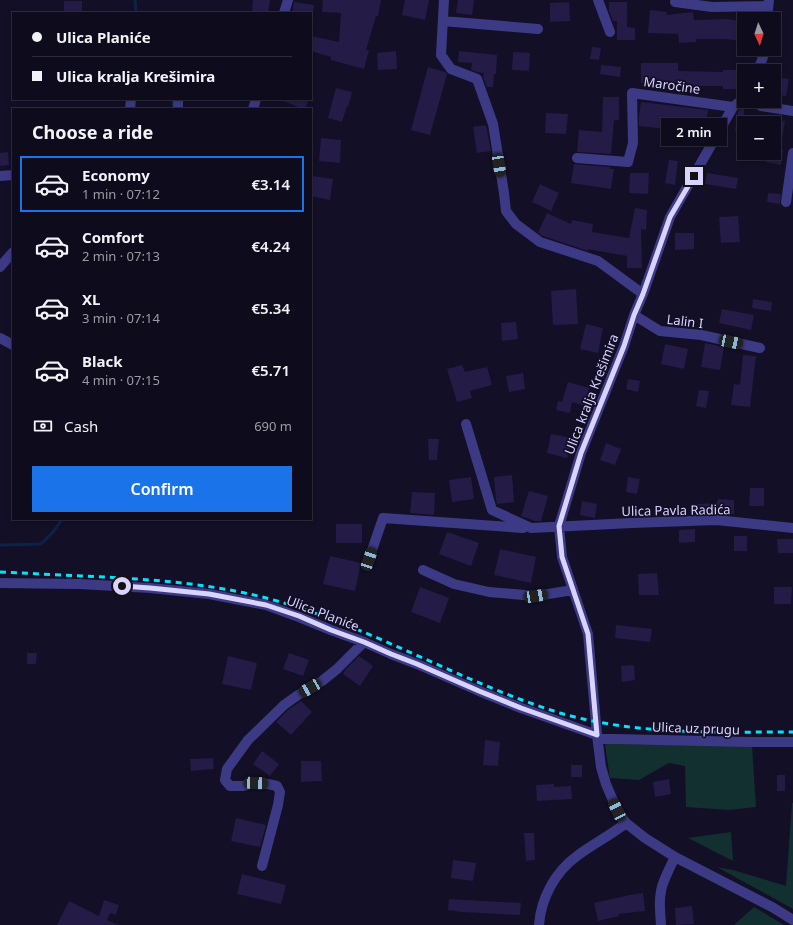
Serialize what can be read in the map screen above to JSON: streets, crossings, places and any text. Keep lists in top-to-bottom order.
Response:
{
  "streets": {
    "street": [
      "Maročine",
      "Lalin I",
      "Ulica kralja Krešimira",
      "Ulica Pavla Radića",
      "Ulica Planiće",
      "Ulica uz prugu"
    ]
  },
  "crossings": [
    ["Maročine", "Ulica kralja Krešimira"],
    ["Lalin I", "Ulica kralja Krešimira"],
    ["Ulica kralja Krešimira", "Ulica Pavla Radića"],
    ["Ulica kralja Krešimira", "Ulica Planiće"],
    ["Ulica kralja Krešimira", "Ulica uz prugu"],
    ["Ulica Planiće", "Ulica uz prugu"]
  ],
  "north": "bottom",
  "page": {
    "map_buttons": ["+", "−"],
    "banner": ["Ulica Planiće", "Ulica kralja Krešimira"],
    "heading": "Choose a ride",
    "bubble": "2 min",
    "list": [
      {
        "name": "Economy",
        "note": "1 min · 07:12",
        "value": "€3.14"
      },
      {
        "name": "Comfort",
        "note": "2 min · 07:13",
        "value": "€4.24"
      },
      {
        "name": "XL",
        "note": "3 min · 07:14",
        "value": "€5.34"
      },
      {
        "name": "Black",
        "note": "4 min · 07:15",
        "value": "€5.71"
      }
    ],
    "pay": ["Cash", "690 m"],
    "buttons": "Confirm"
  }
}
